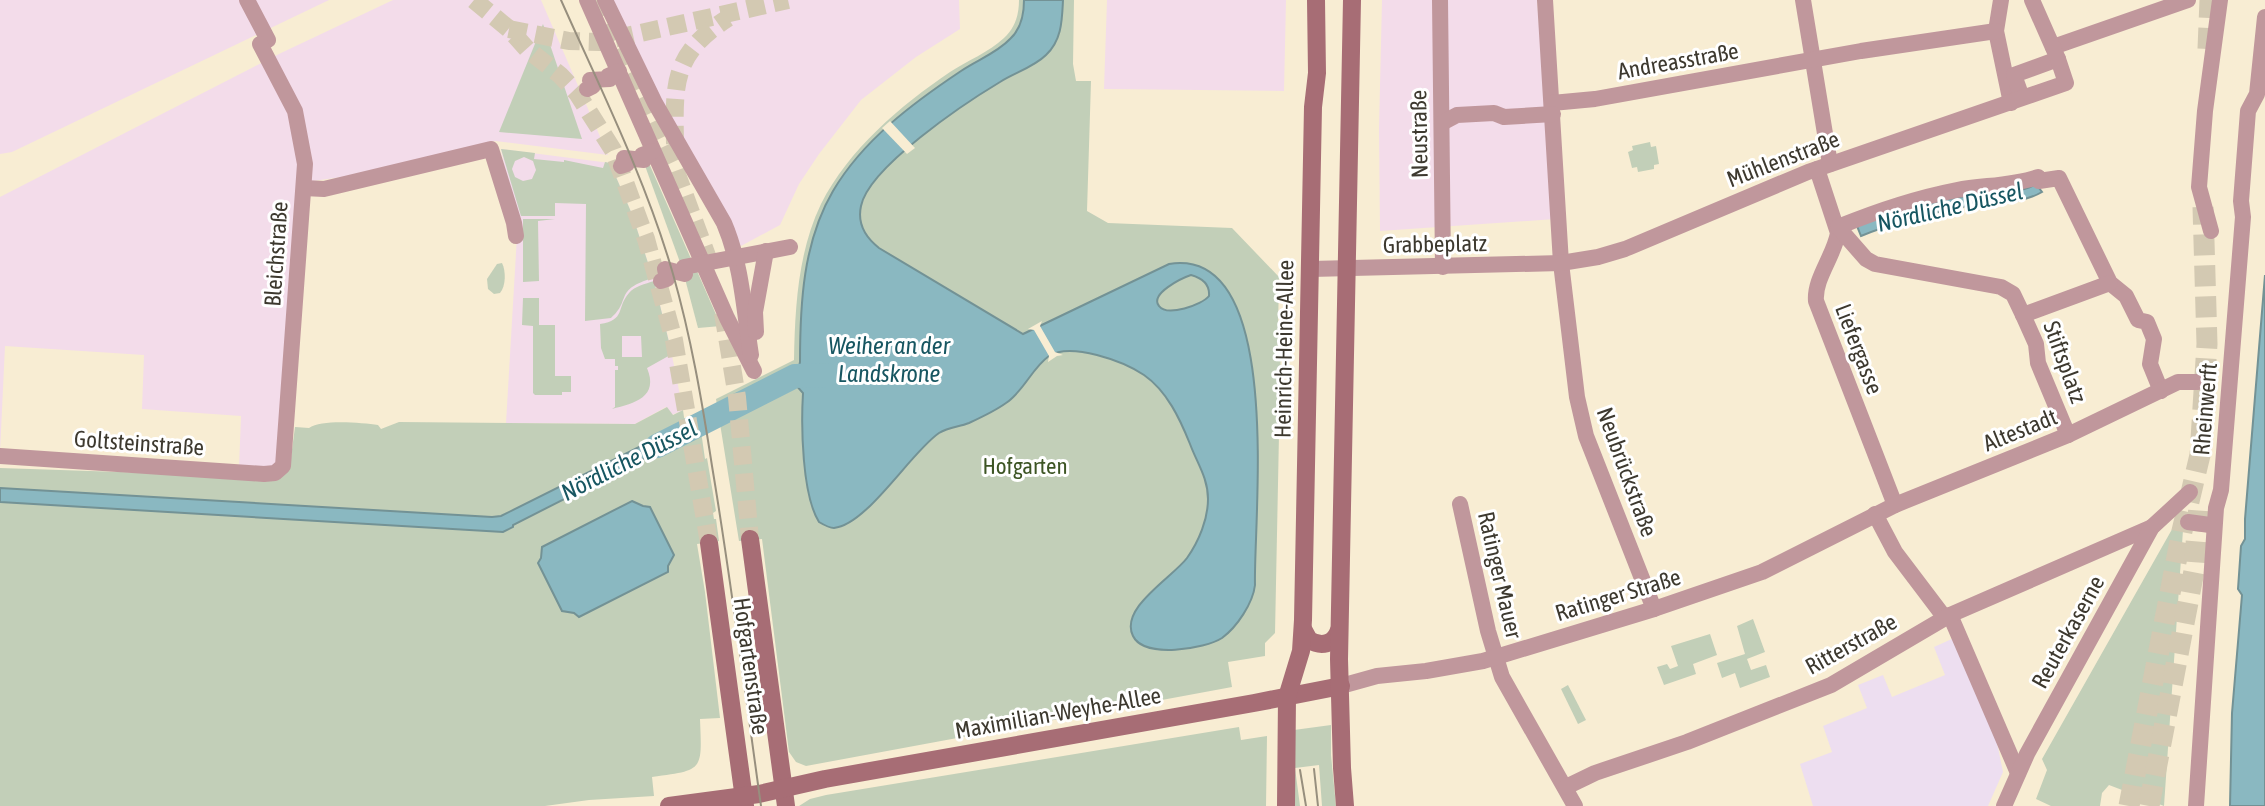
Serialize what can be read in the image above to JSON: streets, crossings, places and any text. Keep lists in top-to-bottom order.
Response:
{
  "streets": {
    "main road": ["Heinrich-Heine-Allee", "Hofgartenstraße", "Maximilian-Weyhe-Allee"],
    "street": [
      "Andreasstraße",
      "Neustraße",
      "Mühlenstraße",
      "Grabbeplatz",
      "Bleichstraße",
      "Liefergasse",
      "Stiftsplatz",
      "Rheinwerft",
      "Altestadt",
      "Goltsteinstraße",
      "Neubrückstraße",
      "Ratinger Mauer",
      "Ratinger Straße",
      "Reuterkaserne",
      "Ritterstraße"
    ]
  },
  "crossings": [
    ["Andreasstraße", "Neustraße"],
    ["Andreasstraße", "Neubrückstraße"],
    ["Neustraße", "Grabbeplatz"],
    ["Mühlenstraße", "Grabbeplatz"],
    ["Mühlenstraße", "Neubrückstraße"],
    ["Grabbeplatz", "Heinrich-Heine-Allee"],
    ["Grabbeplatz", "Neubrückstraße"],
    ["Bleichstraße", "Goltsteinstraße"],
    ["Heinrich-Heine-Allee", "Maximilian-Weyhe-Allee"],
    ["Liefergasse", "Altestadt"],
    ["Liefergasse", "Ratinger Straße"],
    ["Stiftsplatz", "Altestadt"],
    ["Altestadt", "Ratinger Straße"],
    ["Neubrückstraße", "Ratinger Straße"],
    ["Ratinger Mauer", "Ratinger Straße"],
    ["Ratinger Mauer", "Ritterstraße"],
    ["Ratinger Straße", "Maximilian-Weyhe-Allee"],
    ["Reuterkaserne", "Ritterstraße"],
    ["Hofgartenstraße", "Maximilian-Weyhe-Allee"]
  ],
  "water": ["Nördliche Düssel", "Weiher an der Landskrone"],
  "parks": ["Hofgarten"]
}
